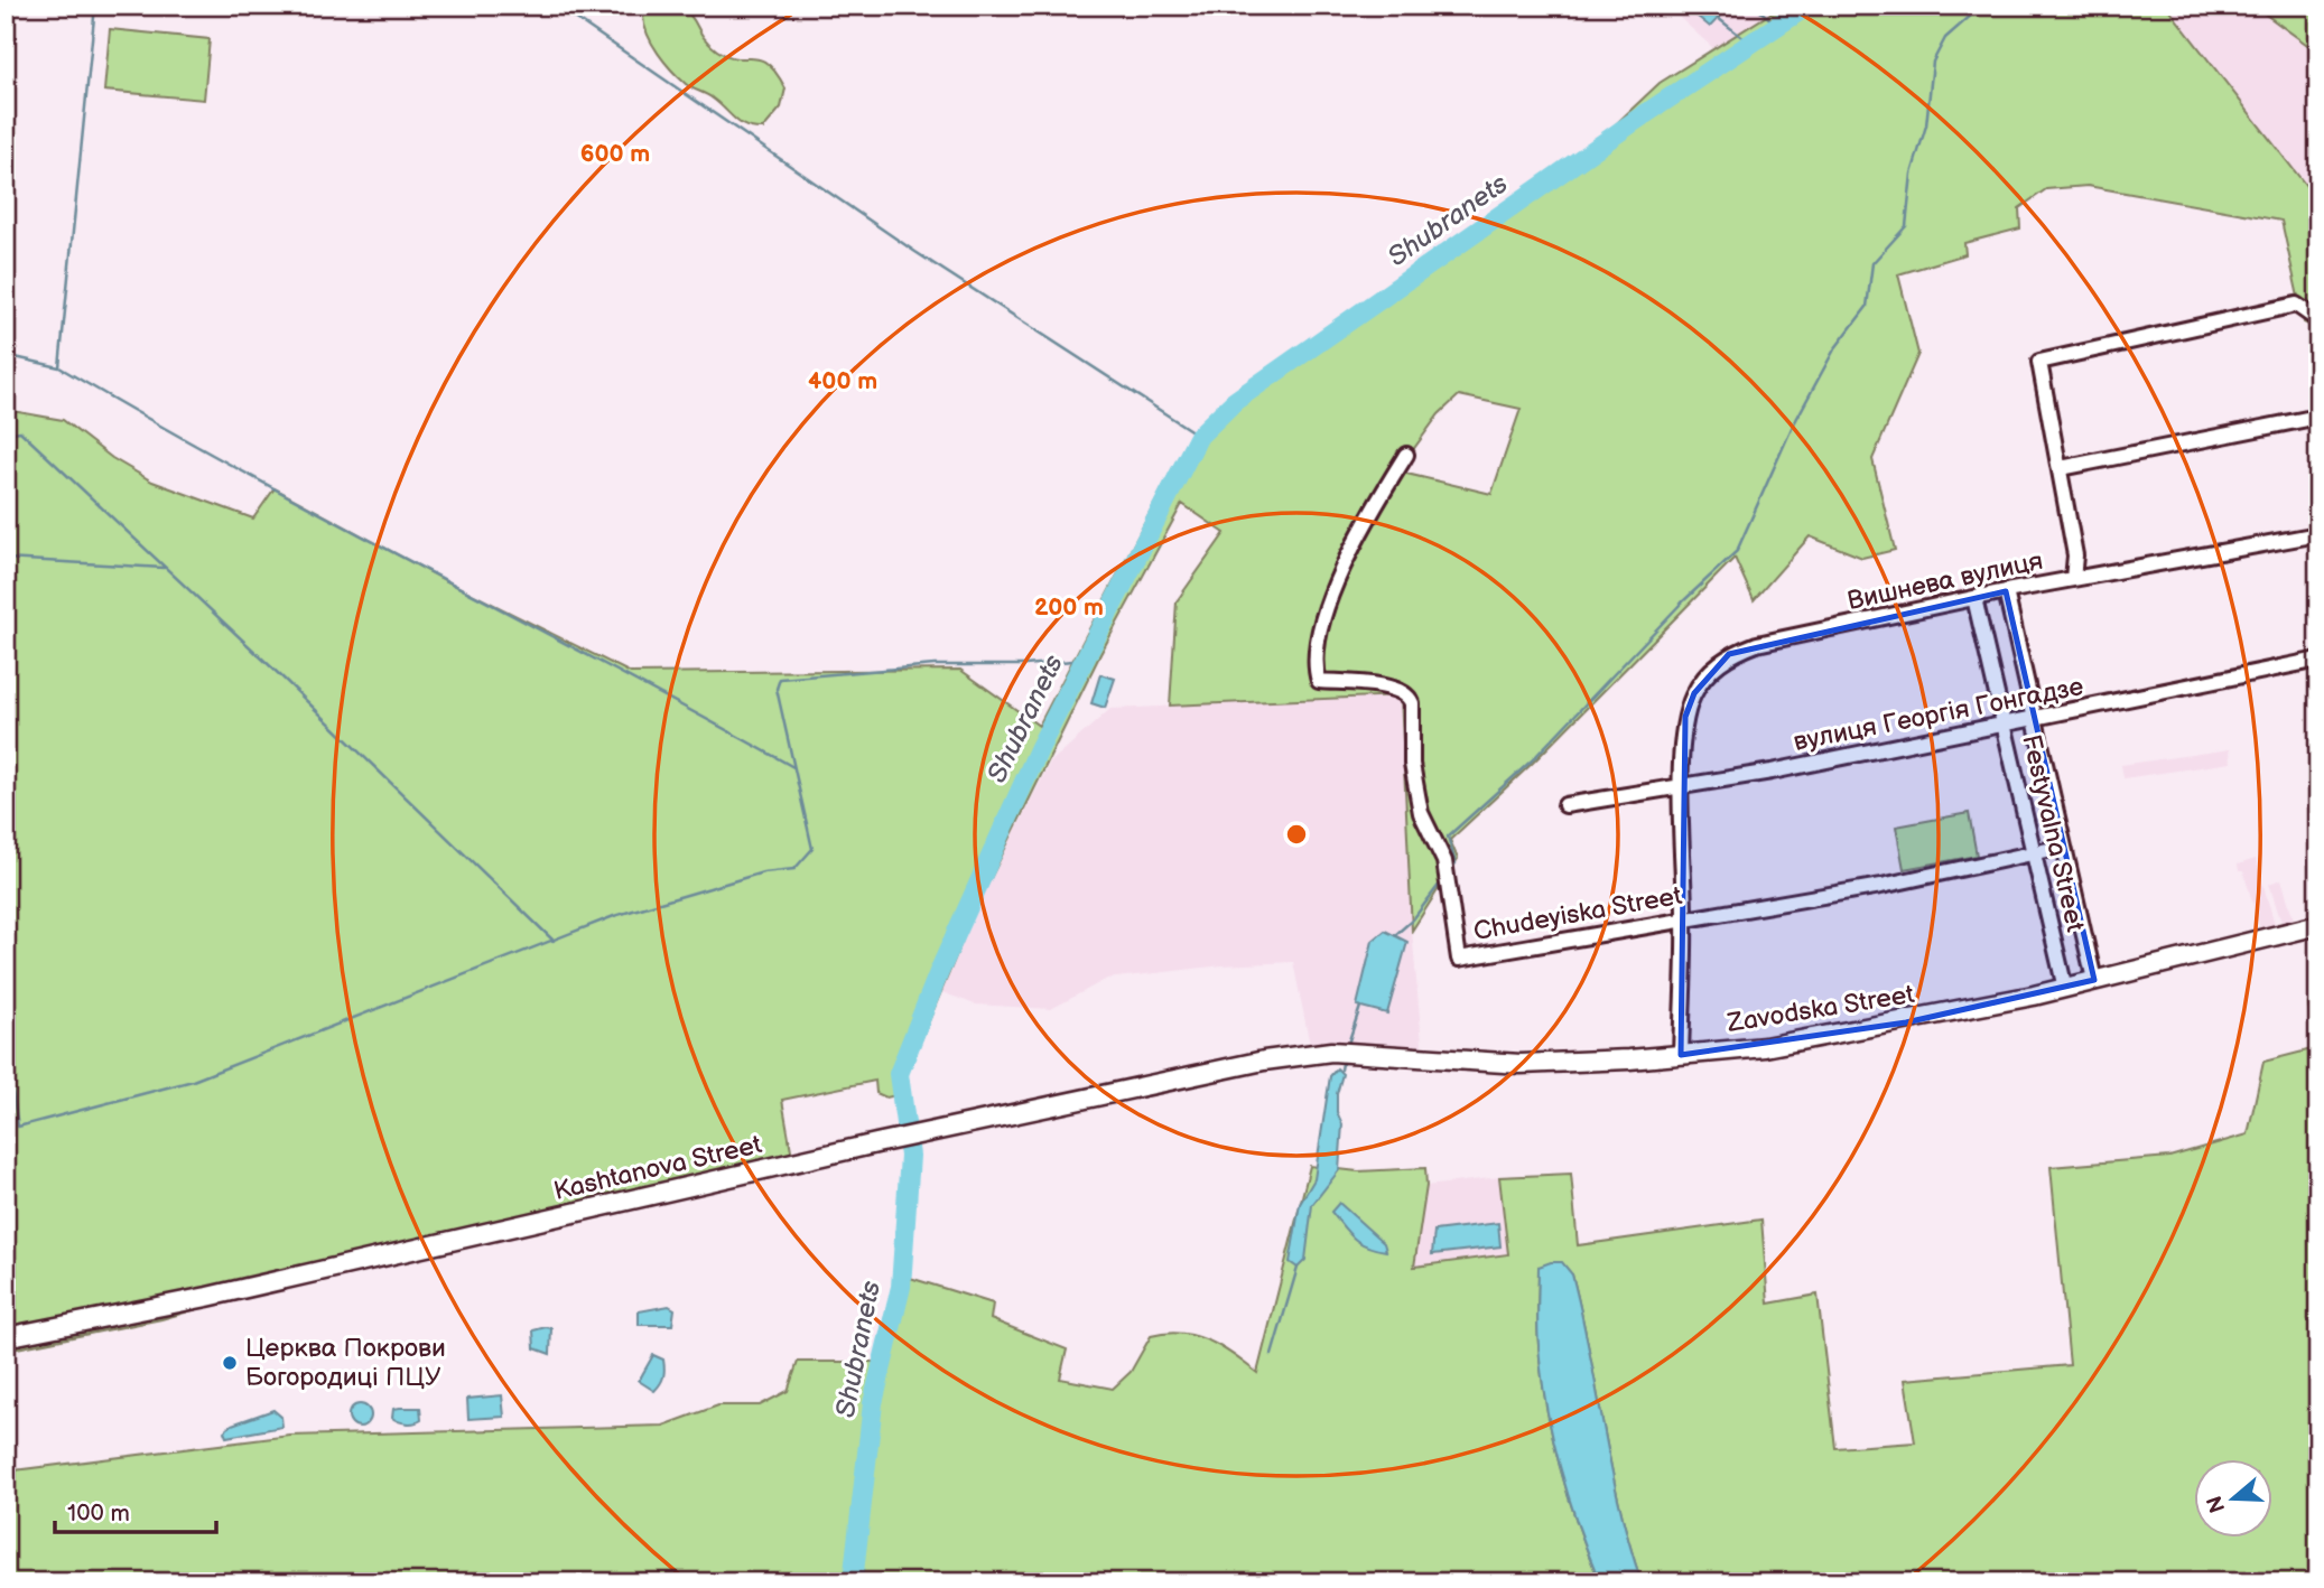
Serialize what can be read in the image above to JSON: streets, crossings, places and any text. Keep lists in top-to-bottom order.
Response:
{
  "streets": {
    "main road": ["Zavodska Street", "Kashtanova Street"],
    "street": [
      "Вишнева вулиця",
      "вулиця Георгія Гонгадзе",
      "Festyvalna Street",
      "Chudeyiska Street"
    ]
  },
  "crossings": [
    ["Вишнева вулиця", "вулиця Георгія Гонгадзе"],
    ["Вишнева вулиця", "Festyvalna Street"],
    ["Вишнева вулиця", "Chudeyiska Street"],
    ["Вишнева вулиця", "Zavodska Street"],
    ["вулиця Георгія Гонгадзе", "Festyvalna Street"],
    ["Festyvalna Street", "Chudeyiska Street"],
    ["Festyvalna Street", "Zavodska Street"],
    ["Zavodska Street", "Kashtanova Street"]
  ],
  "water": ["Shubranets"],
  "places": ["Церква Покрови Богородиці ПЦУ"],
  "scale_bar": "100 m",
  "north": "left",
  "rings": ["600 m", "400 m", "200 m"]
}
